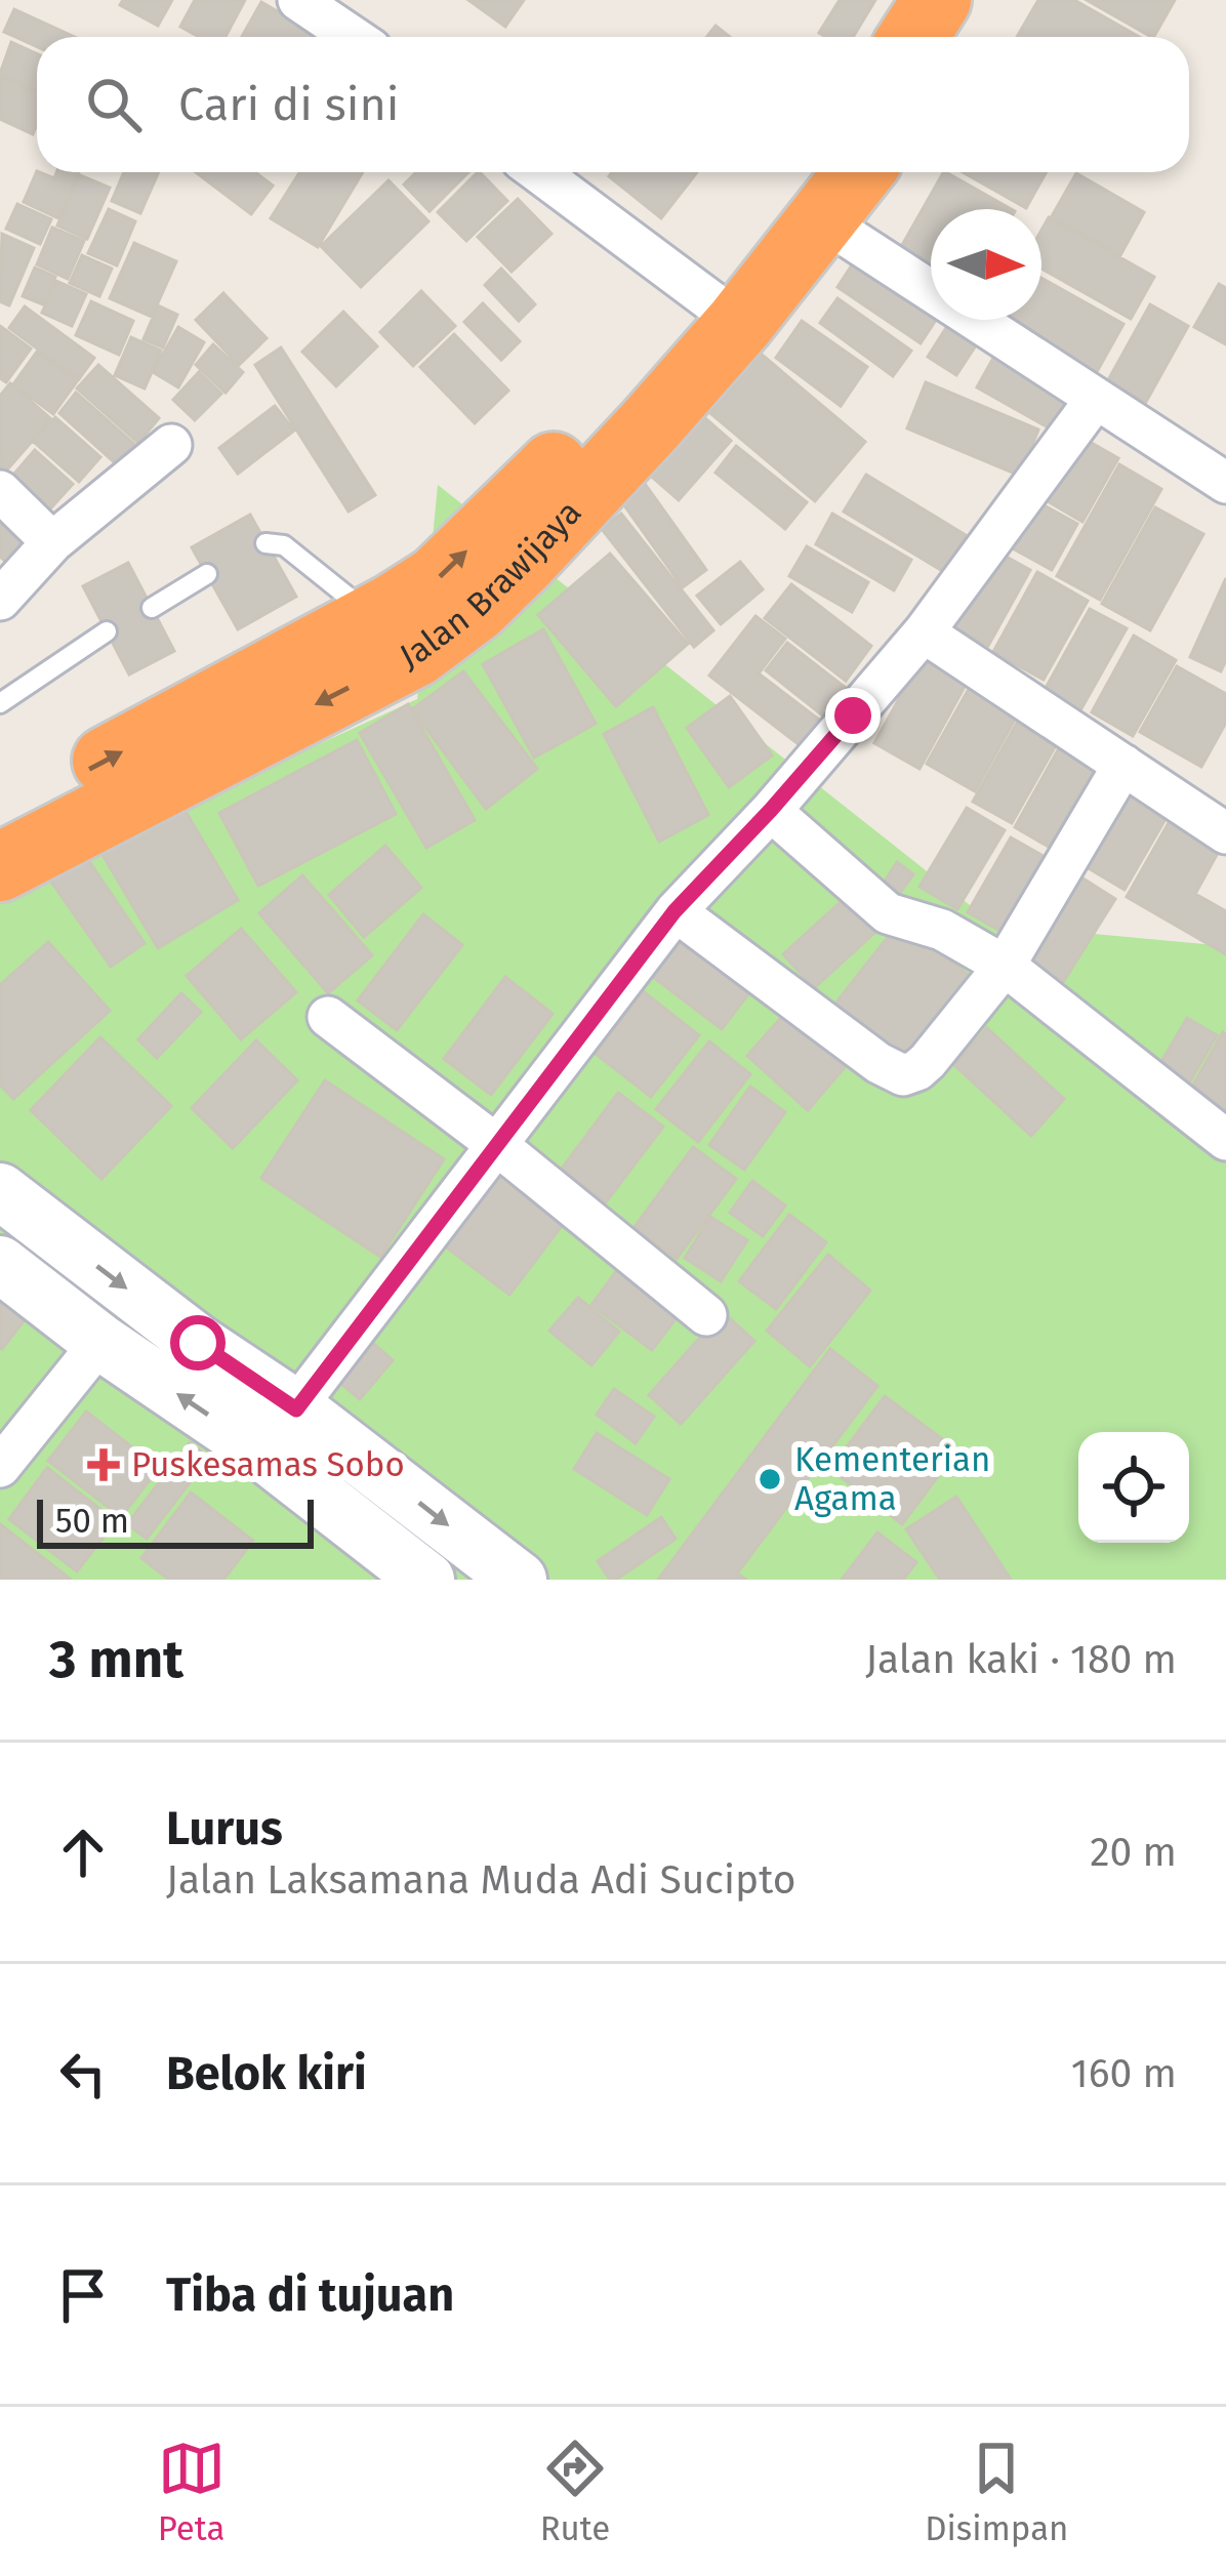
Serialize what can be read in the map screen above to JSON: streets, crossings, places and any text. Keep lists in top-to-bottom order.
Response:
{
  "streets": {
    "highway": ["Jalan Brawijaya"]
  },
  "places": {
    "health": ["Puskesamas Sobo"],
    "other": ["Kementerian Agama"]
  },
  "scale_bar": "50 m",
  "north": "right",
  "page": {
    "search": "Cari di sini",
    "scale": "50 m",
    "heading": ["3 mnt", "Jalan kaki · 180 m"],
    "list": [
      ["Lurus", "Jalan Laksamana Muda Adi Sucipto", "20 m"],
      ["Belok kiri", "160 m"],
      "Tiba di tujuan"
    ],
    "nav": ["Peta", "Rute", "Disimpan"]
  }
}
